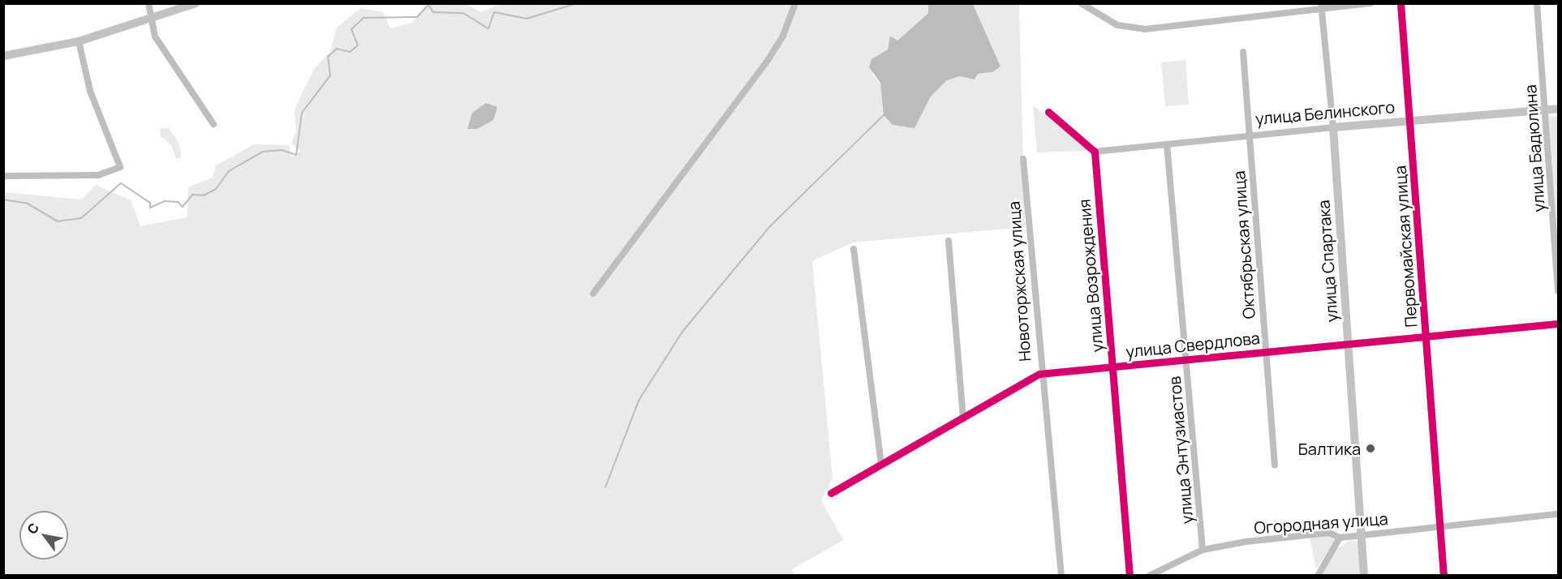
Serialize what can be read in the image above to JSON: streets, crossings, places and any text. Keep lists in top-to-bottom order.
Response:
{
  "streets": {
    "street": [
      "улица Белинского",
      "улица Бадюлина",
      "Октябрьская улица",
      "Первомайская улица",
      "улица Спартака",
      "улица Возрождения",
      "Новоторжская улица",
      "улица Свердлова",
      "улица Энтузиастов",
      "Огородная улица"
    ]
  },
  "crossings": [
    ["улица Белинского", "улица Бадюлина"],
    ["улица Белинского", "Октябрьская улица"],
    ["улица Белинского", "Первомайская улица"],
    ["улица Белинского", "улица Спартака"],
    ["улица Белинского", "улица Возрождения"],
    ["улица Белинского", "улица Энтузиастов"],
    ["Октябрьская улица", "улица Свердлова"],
    ["Первомайская улица", "улица Свердлова"],
    ["Первомайская улица", "Огородная улица"],
    ["улица Спартака", "улица Свердлова"],
    ["улица Спартака", "Огородная улица"],
    ["улица Возрождения", "улица Свердлова"],
    ["Новоторжская улица", "улица Свердлова"],
    ["улица Свердлова", "улица Энтузиастов"],
    ["улица Энтузиастов", "Огородная улица"]
  ],
  "places": ["Балтика"],
  "north": "top left"
}
